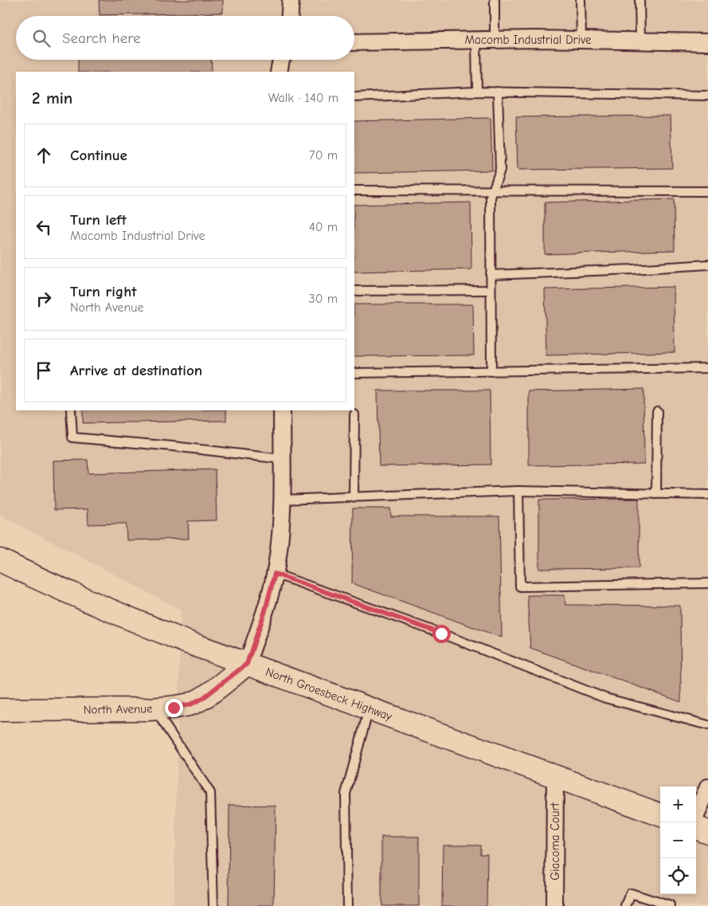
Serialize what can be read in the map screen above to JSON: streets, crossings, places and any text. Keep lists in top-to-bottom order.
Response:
{
  "streets": {
    "main road": ["North Groesbeck Highway", "North Avenue"],
    "street": ["Macomb Industrial Drive", "Giacoma Court"]
  },
  "crossings": [
    ["North Groesbeck Highway", "North Avenue"],
    ["North Groesbeck Highway", "Giacoma Court"]
  ],
  "page": {
    "search": "Search here",
    "heading": ["2 min", "Walk · 140 m"],
    "list": [
      ["Continue", "70 m"],
      ["Turn left", "Macomb Industrial Drive", "40 m"],
      ["Turn right", "North Avenue", "30 m"],
      "Arrive at destination"
    ],
    "map_buttons": ["+", "−"]
  }
}
